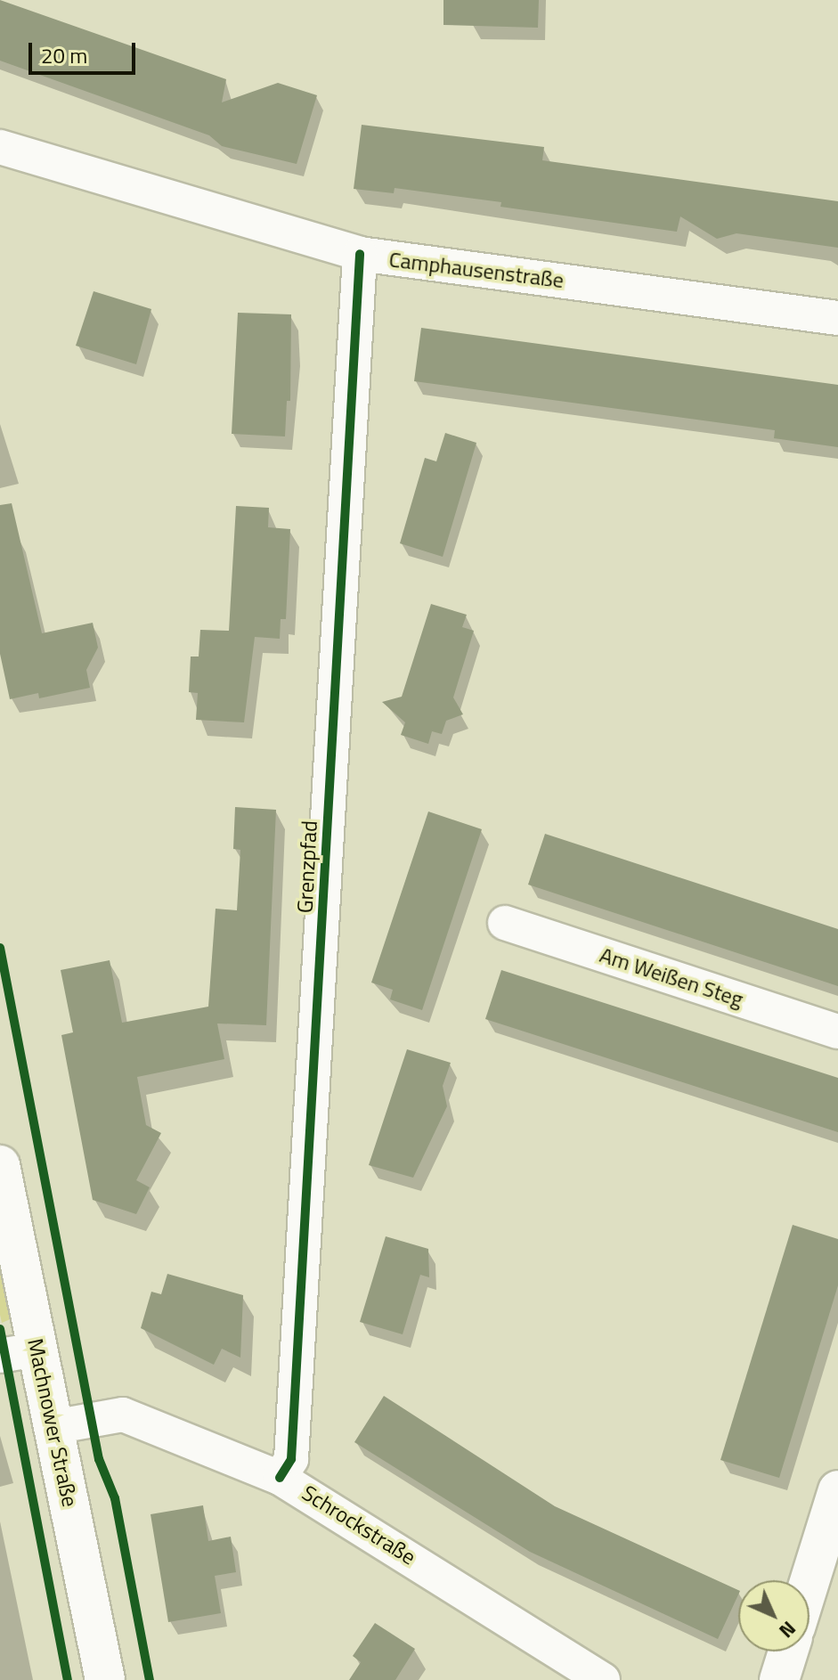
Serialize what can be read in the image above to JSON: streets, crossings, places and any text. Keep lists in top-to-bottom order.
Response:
{
  "streets": {
    "main road": ["Machnower Straße"],
    "street": [
      "Camphausenstraße",
      "Grenzpfad",
      "Am Weißen Steg",
      "Schrockstraße"
    ]
  },
  "crossings": [
    ["Camphausenstraße", "Grenzpfad"],
    ["Grenzpfad", "Schrockstraße"],
    ["Machnower Straße", "Schrockstraße"]
  ],
  "scale_bar": "20 m",
  "north": "bottom right"
}
